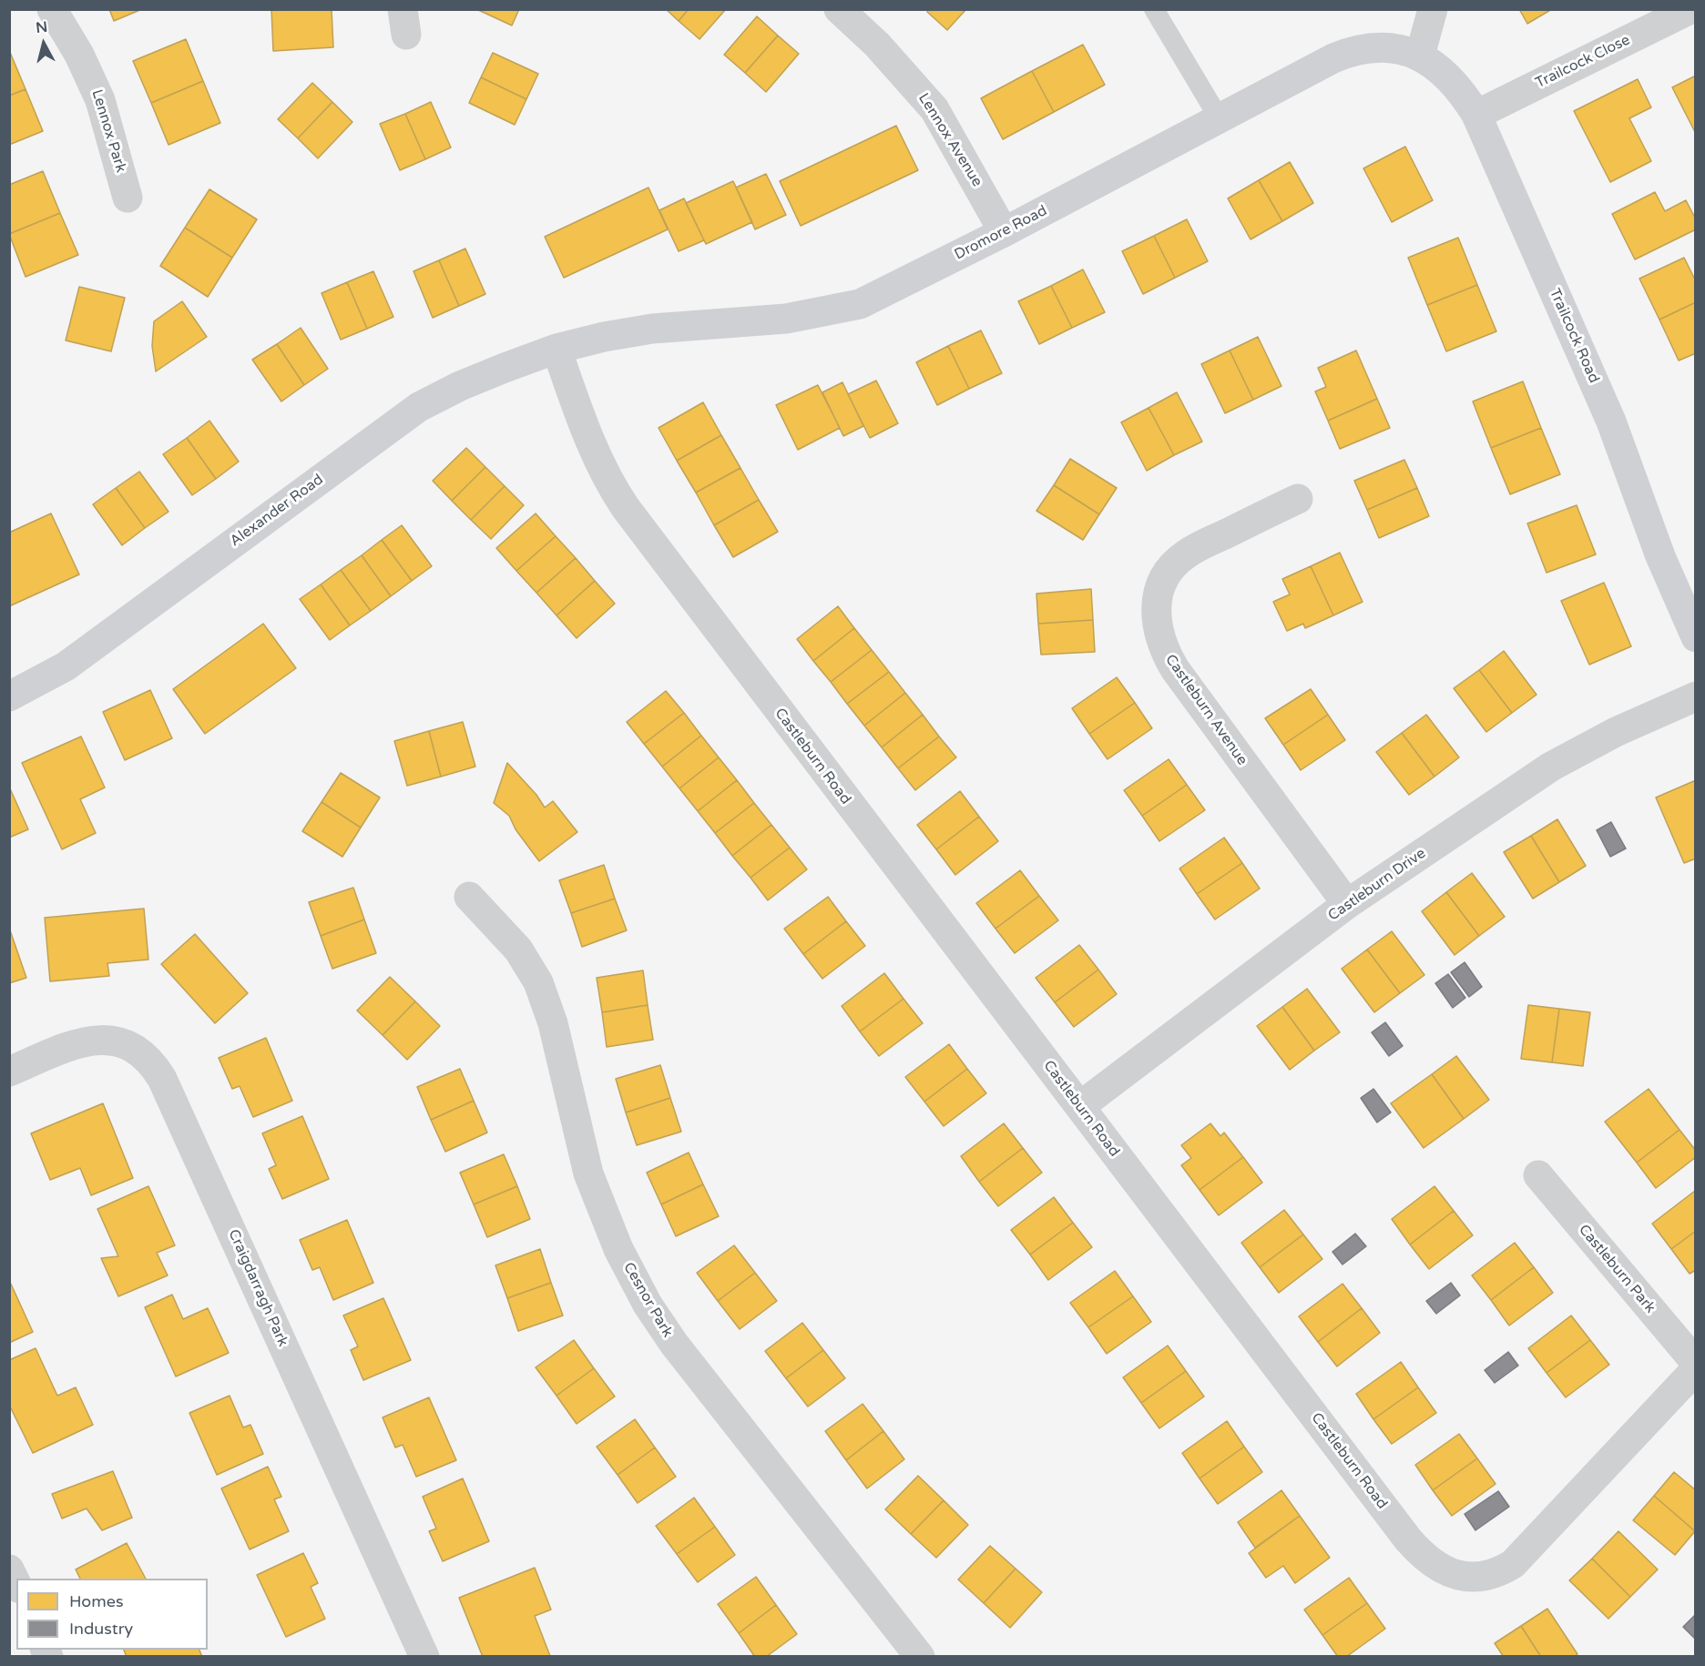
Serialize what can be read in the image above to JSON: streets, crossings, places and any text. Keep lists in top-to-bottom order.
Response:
{
  "streets": {
    "street": [
      "Trailcock Close",
      "Lennox Park",
      "Lennox Avenue",
      "Dromore Road",
      "Trailcock Road",
      "Alexander Road",
      "Castleburn Avenue",
      "Castleburn Road",
      "Castleburn Drive",
      "Castleburn Park",
      "Craigdarragh Park",
      "Cesnor Park"
    ]
  },
  "crossings": [
    ["Trailcock Close", "Trailcock Road"],
    ["Lennox Avenue", "Dromore Road"],
    ["Dromore Road", "Trailcock Road"],
    ["Dromore Road", "Alexander Road"],
    ["Dromore Road", "Castleburn Road"],
    ["Alexander Road", "Castleburn Road"],
    ["Castleburn Avenue", "Castleburn Drive"],
    ["Castleburn Road", "Castleburn Drive"]
  ],
  "legend": ["Homes", "Industry"],
  "north": "top"
}
